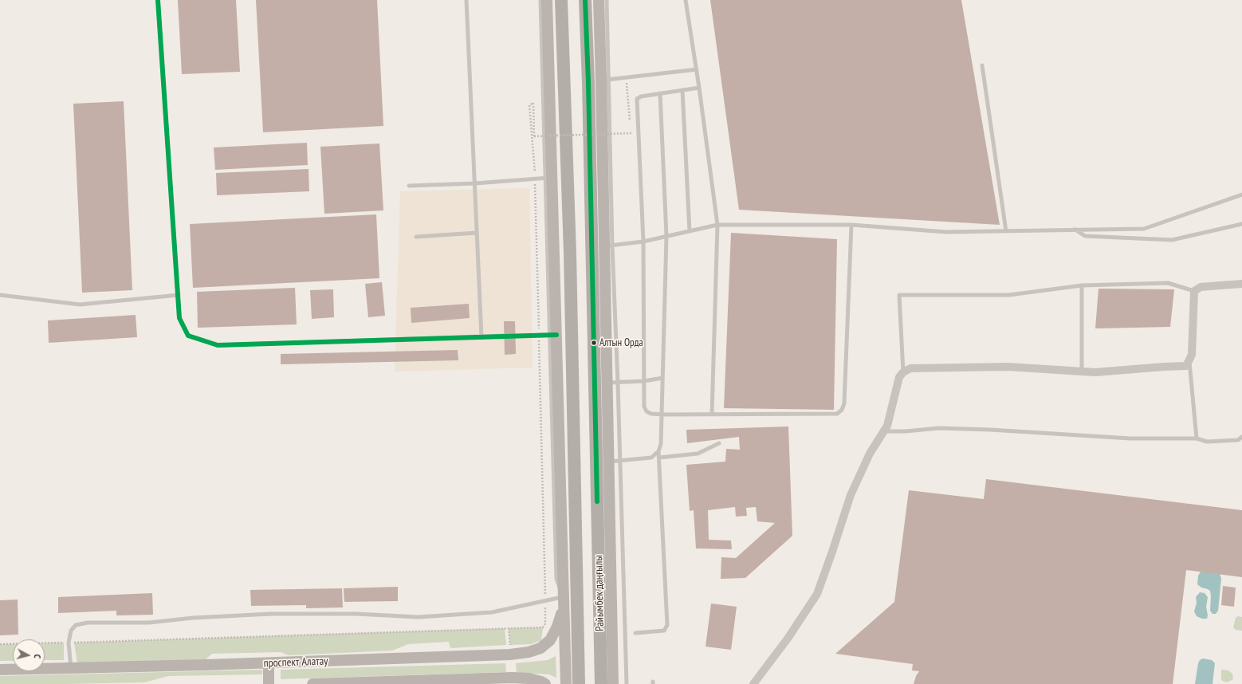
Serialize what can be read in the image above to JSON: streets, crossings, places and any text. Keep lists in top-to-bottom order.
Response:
{
  "streets": {
    "highway": ["Райымбек даңғылы"],
    "main road": ["проспект Алатау"]
  },
  "places": ["Алтын Орда"],
  "north": "right"
}
